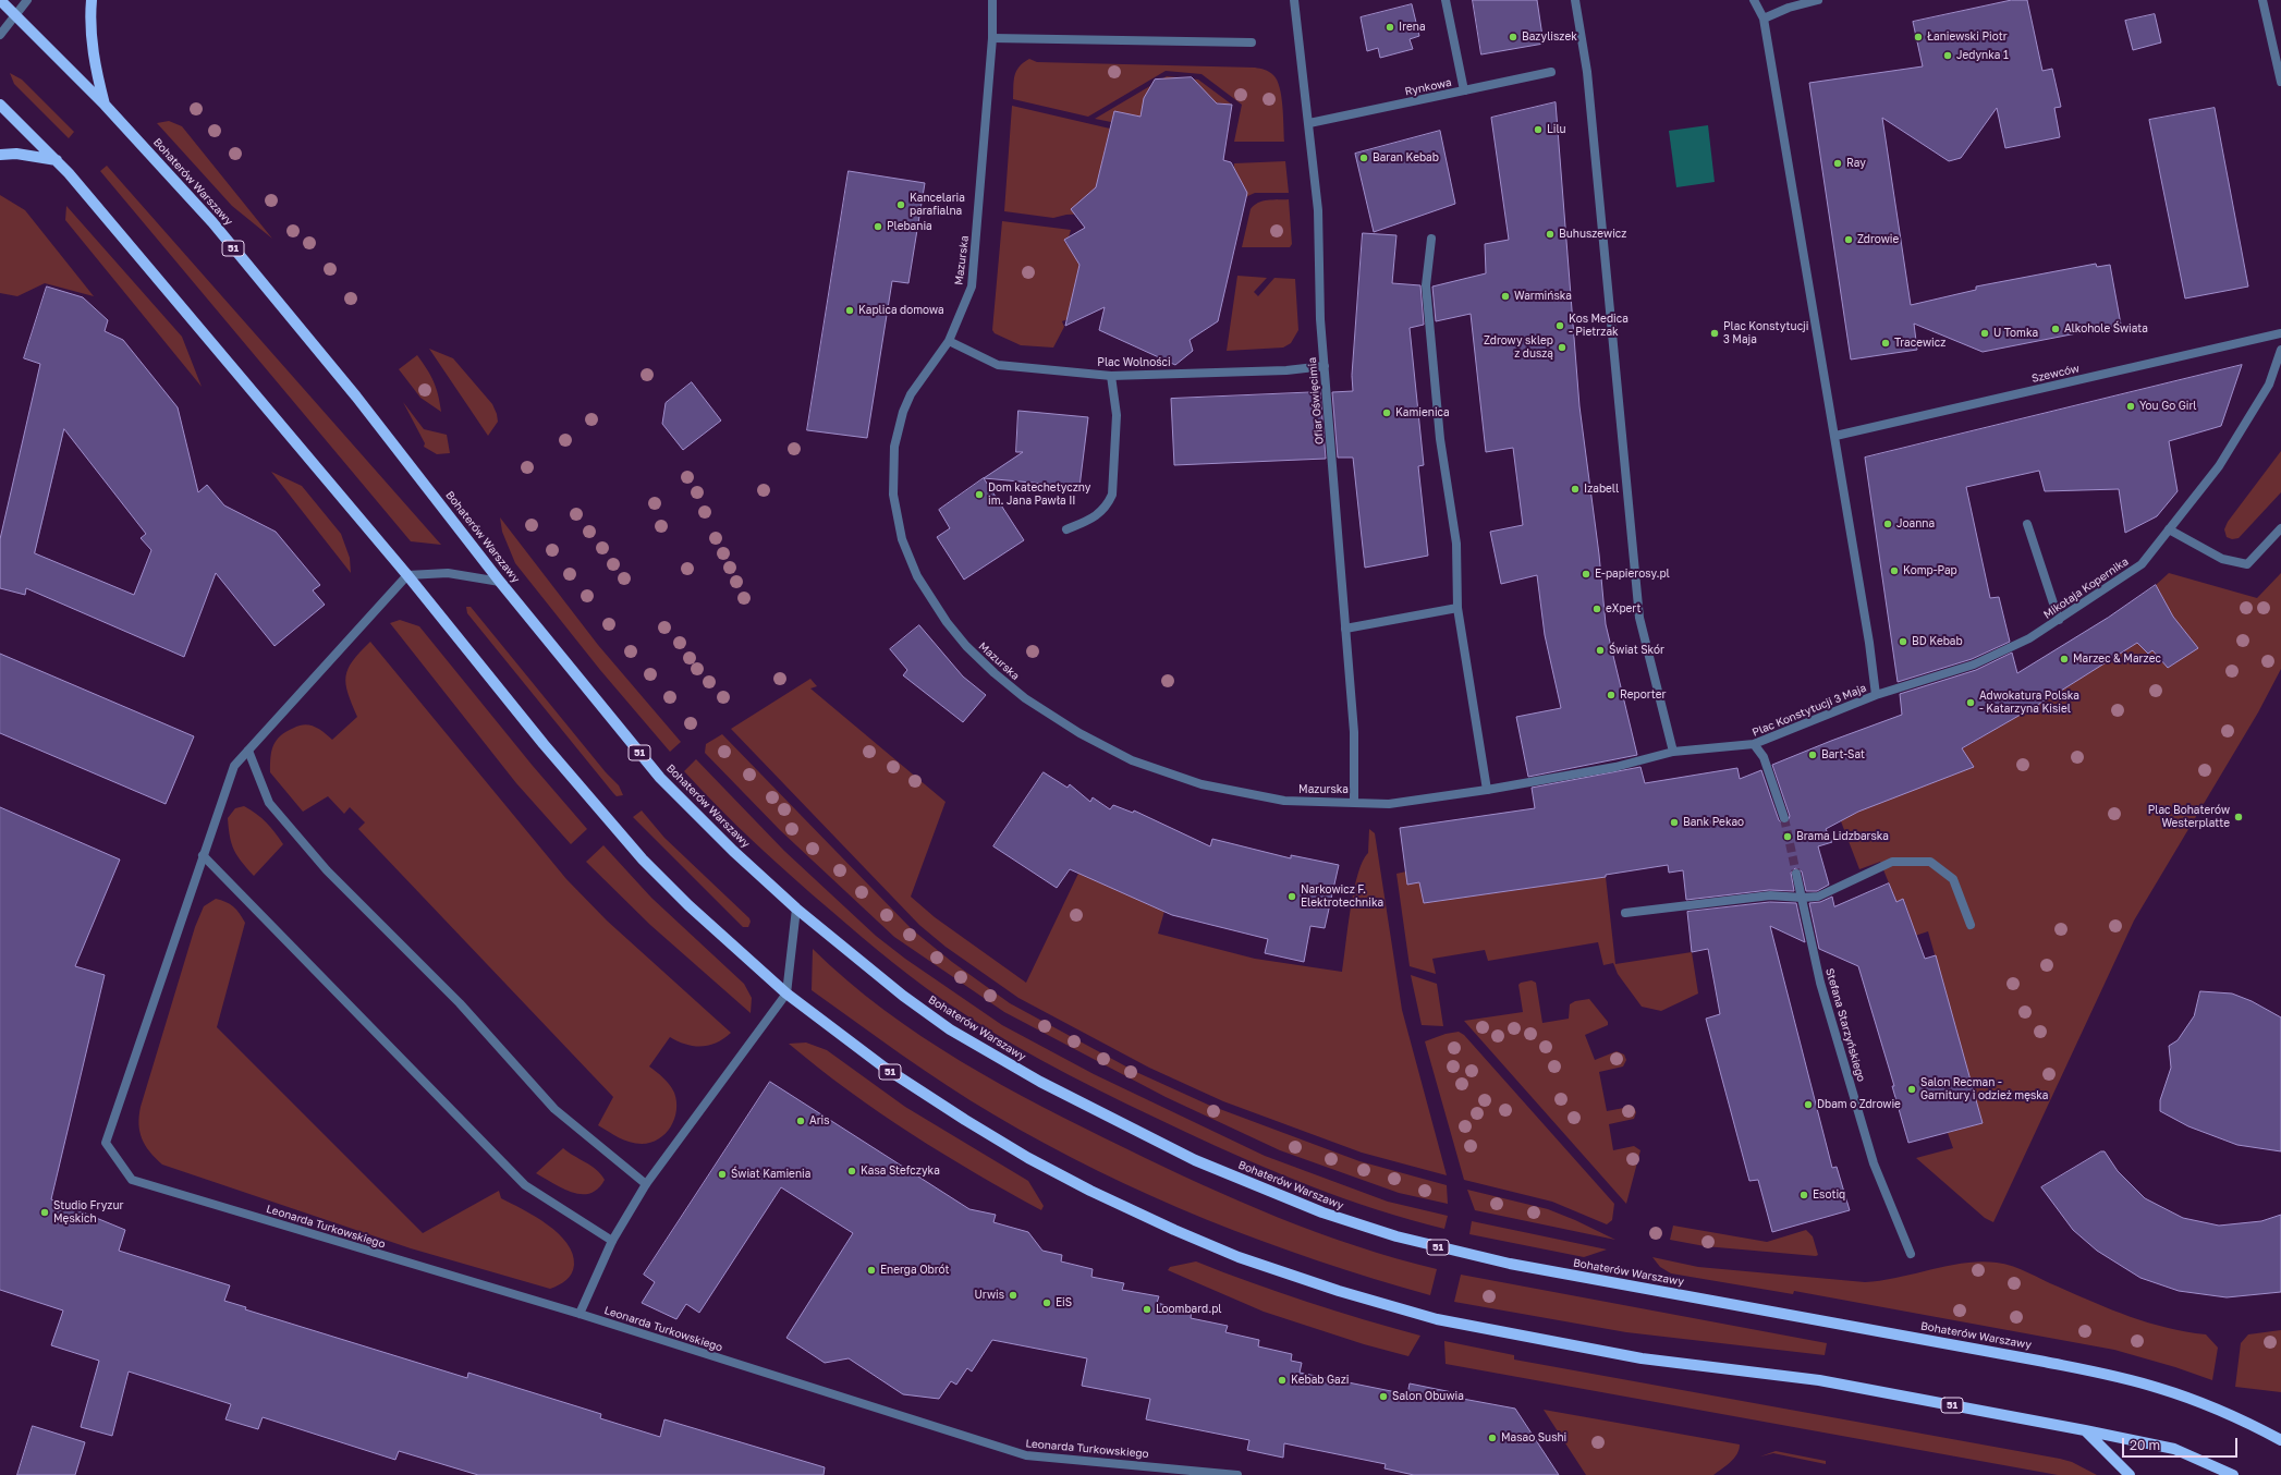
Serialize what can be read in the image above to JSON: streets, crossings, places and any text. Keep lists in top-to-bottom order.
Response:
{
  "streets": {
    "main road": ["Bohaterów Warszawy", "51"],
    "street": [
      "Rynkowa",
      "Mazurska",
      "Plac Wolności",
      "Szewców",
      "Ofiar Oświęcimia",
      "Mikołaja Kopernika",
      "Plac Konstytucji 3 Maja",
      "Stefana Starzyńskiego",
      "Leonarda Turkowskiego"
    ]
  },
  "crossings": [
    ["Rynkowa", "Ofiar Oświęcimia"],
    ["Bohaterów Warszawy", "51"],
    ["Mazurska", "Plac Wolności"],
    ["Mazurska", "Ofiar Oświęcimia"],
    ["Mazurska", "Plac Konstytucji 3 Maja"],
    ["Plac Wolności", "Ofiar Oświęcimia"],
    ["Szewców", "Plac Konstytucji 3 Maja"],
    ["Mikołaja Kopernika", "Plac Konstytucji 3 Maja"]
  ],
  "places": [
    "Irena",
    "Bazyliszek",
    "Łaniewski Piotr",
    "Jedynka 1",
    "Lilu",
    "Baran Kebab",
    "Ray",
    "Kancelaria parafialna",
    "Plebania",
    "Buhuszewicz",
    "Zdrowie",
    "Warmińska",
    "Kaplica domowa",
    "Kos Medica - Pietrzak",
    "Alkohole Świata",
    "Plac Konstytucji 3 Maja",
    "U Tomka",
    "Tracewicz",
    "Zdrowy sklep z duszą",
    "You Go Girl",
    "Kamienica",
    "Izabell",
    "Dom katechetyczny im. Jana Pawła II",
    "Joanna",
    "Komp-Pap",
    "E-papierosy.pl",
    "eXpert",
    "BD Kebab",
    "Świat Skór",
    "Marzec & Marzec",
    "Reporter",
    "Adwokatura Polska - Katarzyna Kisiel",
    "Bart-Sat",
    "Plac Bohaterów Westerplatte",
    "Bank Pekao",
    "Brama Lidzbarska",
    "Narkowicz F. Elektrotechnika",
    "Salon Recman - Garnitury i odzież męska",
    "Dbam o Zdrowie",
    "Aris",
    "Kasa Stefczyka",
    "Świat Kamienia",
    "Esotiq",
    "Studio Fryzur Męskich",
    "Energa Obrót",
    "Urwis",
    "EiS",
    "Loombard.pl",
    "Kebab Gazi",
    "Salon Obuwia",
    "Masao Sushi"
  ],
  "scale_bar": "20 m"
}
